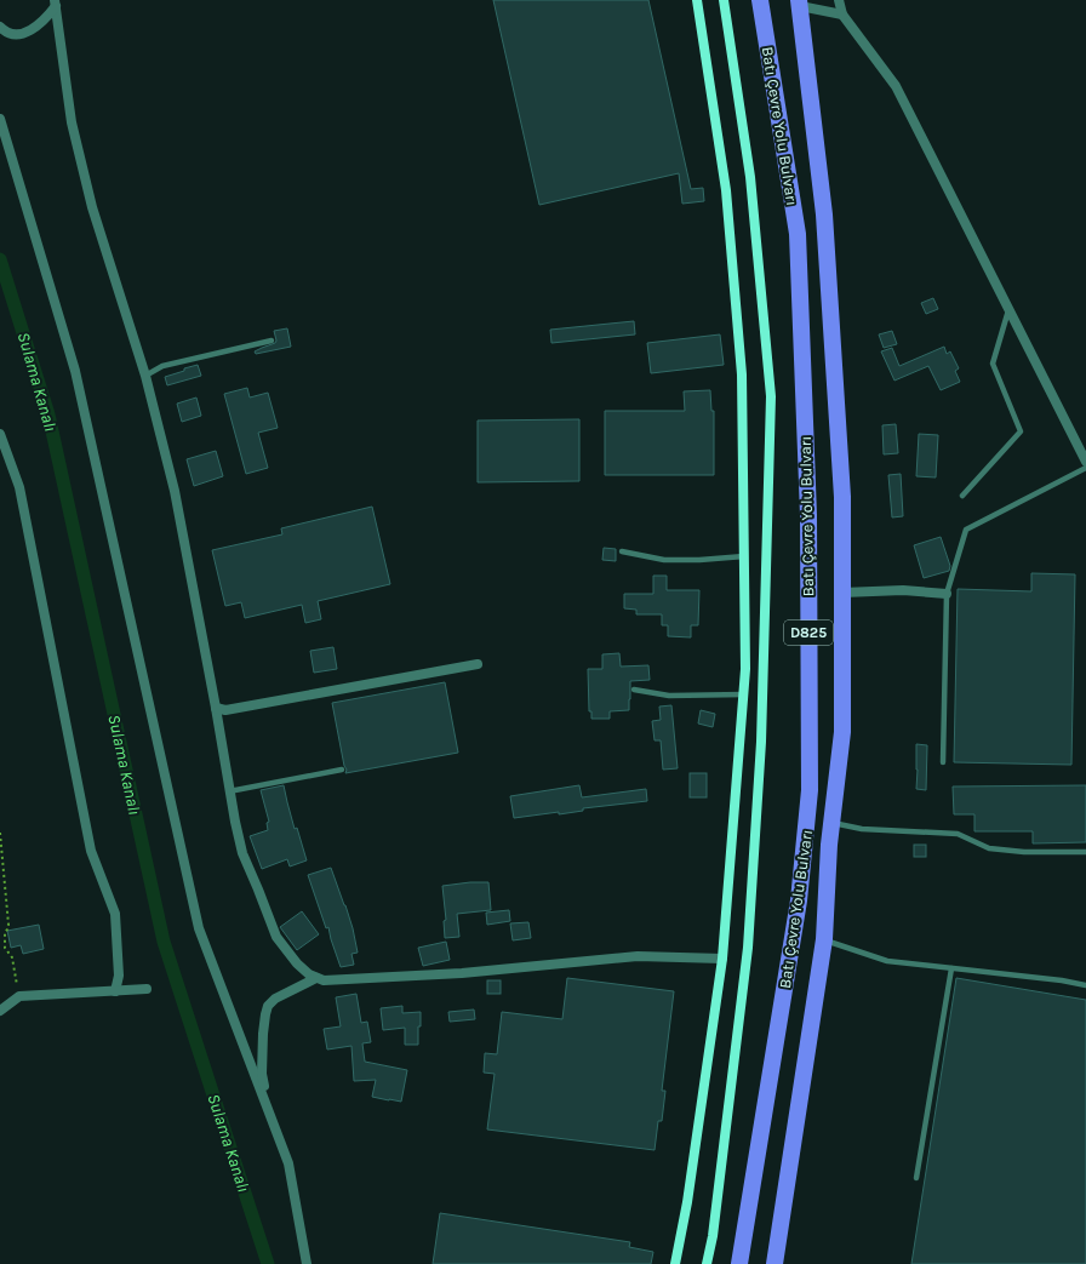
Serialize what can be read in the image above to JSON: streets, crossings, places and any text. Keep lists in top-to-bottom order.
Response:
{
  "streets": {
    "highway": ["Batı Çevre Yolu Bulvarı", "D825"]
  },
  "water": ["Sulama Kanalı"]
}
